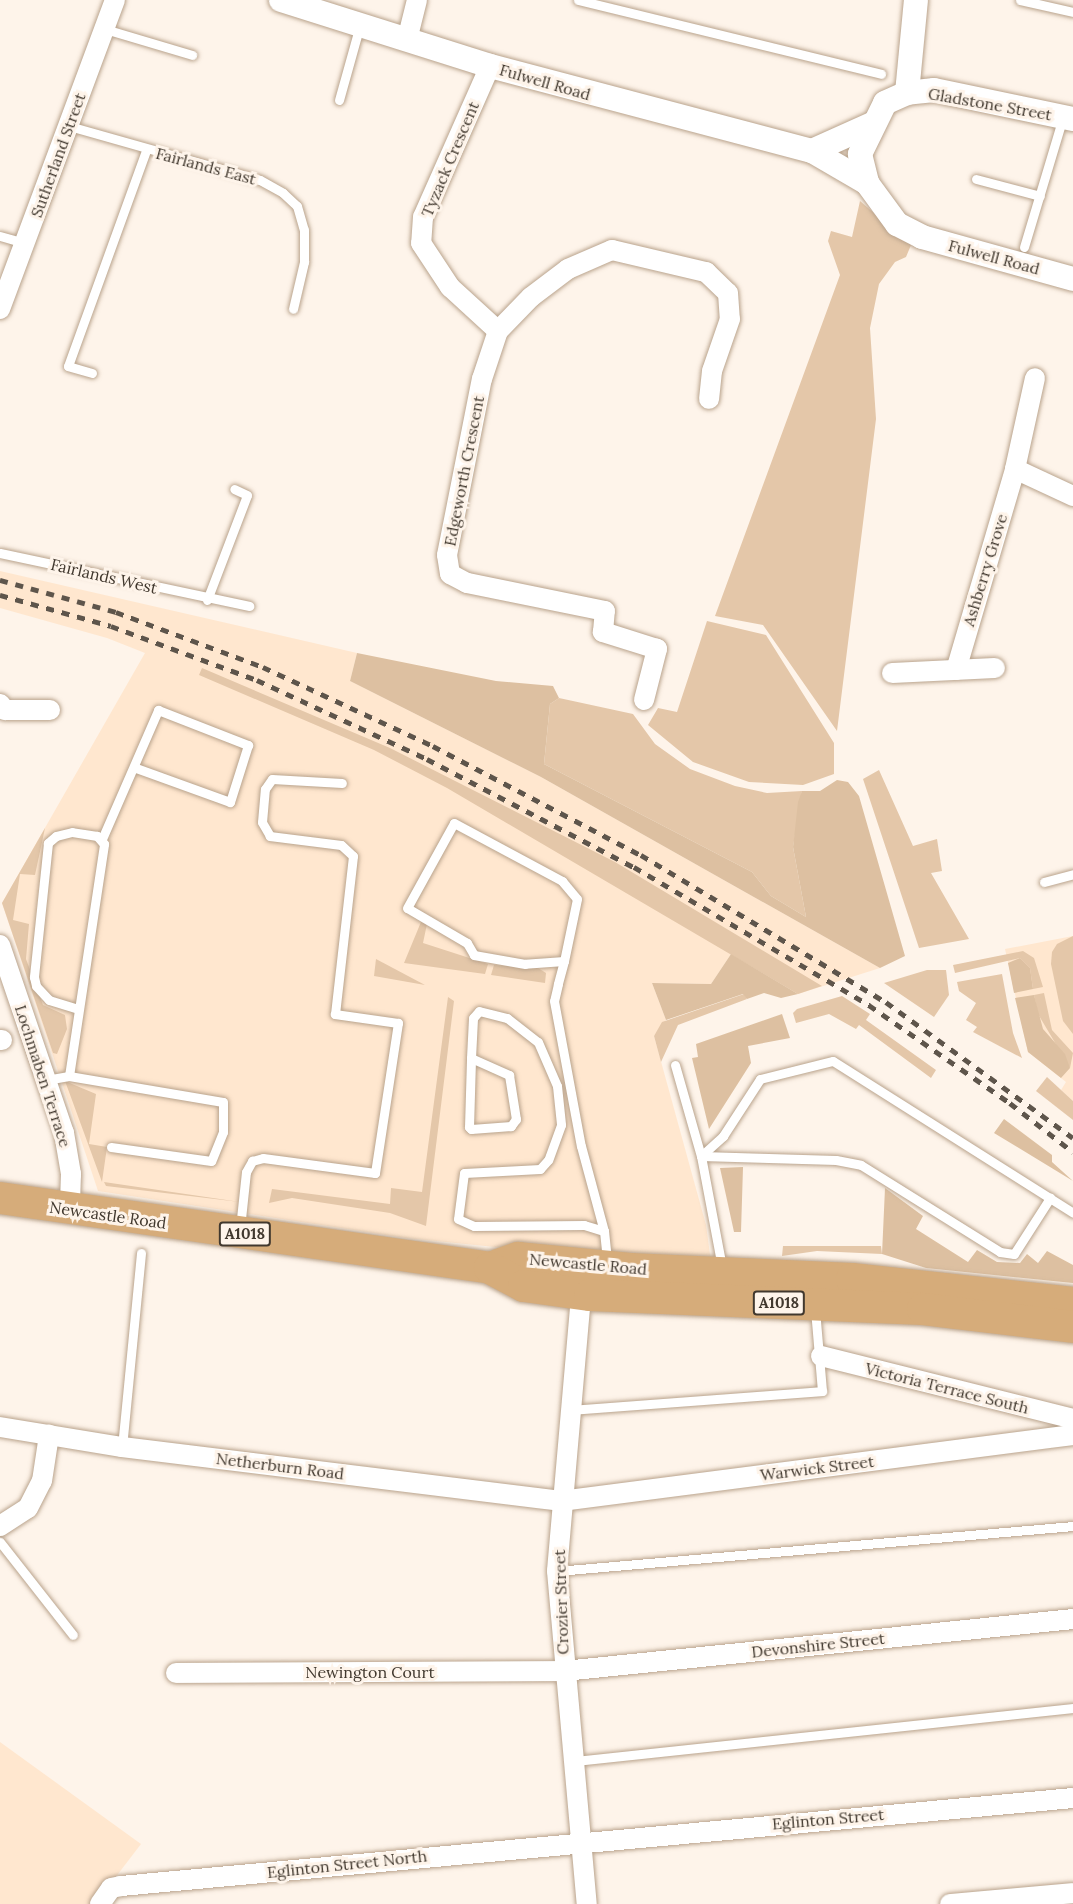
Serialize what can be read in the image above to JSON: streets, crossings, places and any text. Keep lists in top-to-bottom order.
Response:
{
  "streets": {
    "highway": ["Newcastle Road", "A1018"],
    "street": [
      "Fulwell Road",
      "Gladstone Street",
      "Sutherland Street",
      "Tyzack Crescent",
      "Edgeworth Crescent",
      "Ashberry Grove",
      "Lochmaben Terrace",
      "Victoria Terrace South",
      "Netherburn Road",
      "Warwick Street",
      "Crozier Street",
      "Devonshire Street",
      "Newington Court",
      "Eglinton Street",
      "Eglinton Street North"
    ],
    "lane": ["Fairlands East", "Fairlands West"]
  },
  "crossings": [
    ["Fulwell Road", "Gladstone Street"],
    ["Fulwell Road", "Tyzack Crescent"],
    ["Sutherland Street", "Fairlands East"],
    ["Tyzack Crescent", "Edgeworth Crescent"],
    ["Lochmaben Terrace", "Newcastle Road"],
    ["Newcastle Road", "A1018"],
    ["Newcastle Road", "Crozier Street"],
    ["A1018", "Crozier Street"],
    ["Netherburn Road", "Warwick Street"],
    ["Netherburn Road", "Crozier Street"],
    ["Warwick Street", "Crozier Street"],
    ["Crozier Street", "Devonshire Street"],
    ["Crozier Street", "Newington Court"],
    ["Crozier Street", "Eglinton Street"],
    ["Crozier Street", "Eglinton Street North"],
    ["Devonshire Street", "Newington Court"],
    ["Eglinton Street", "Eglinton Street North"]
  ]
}
